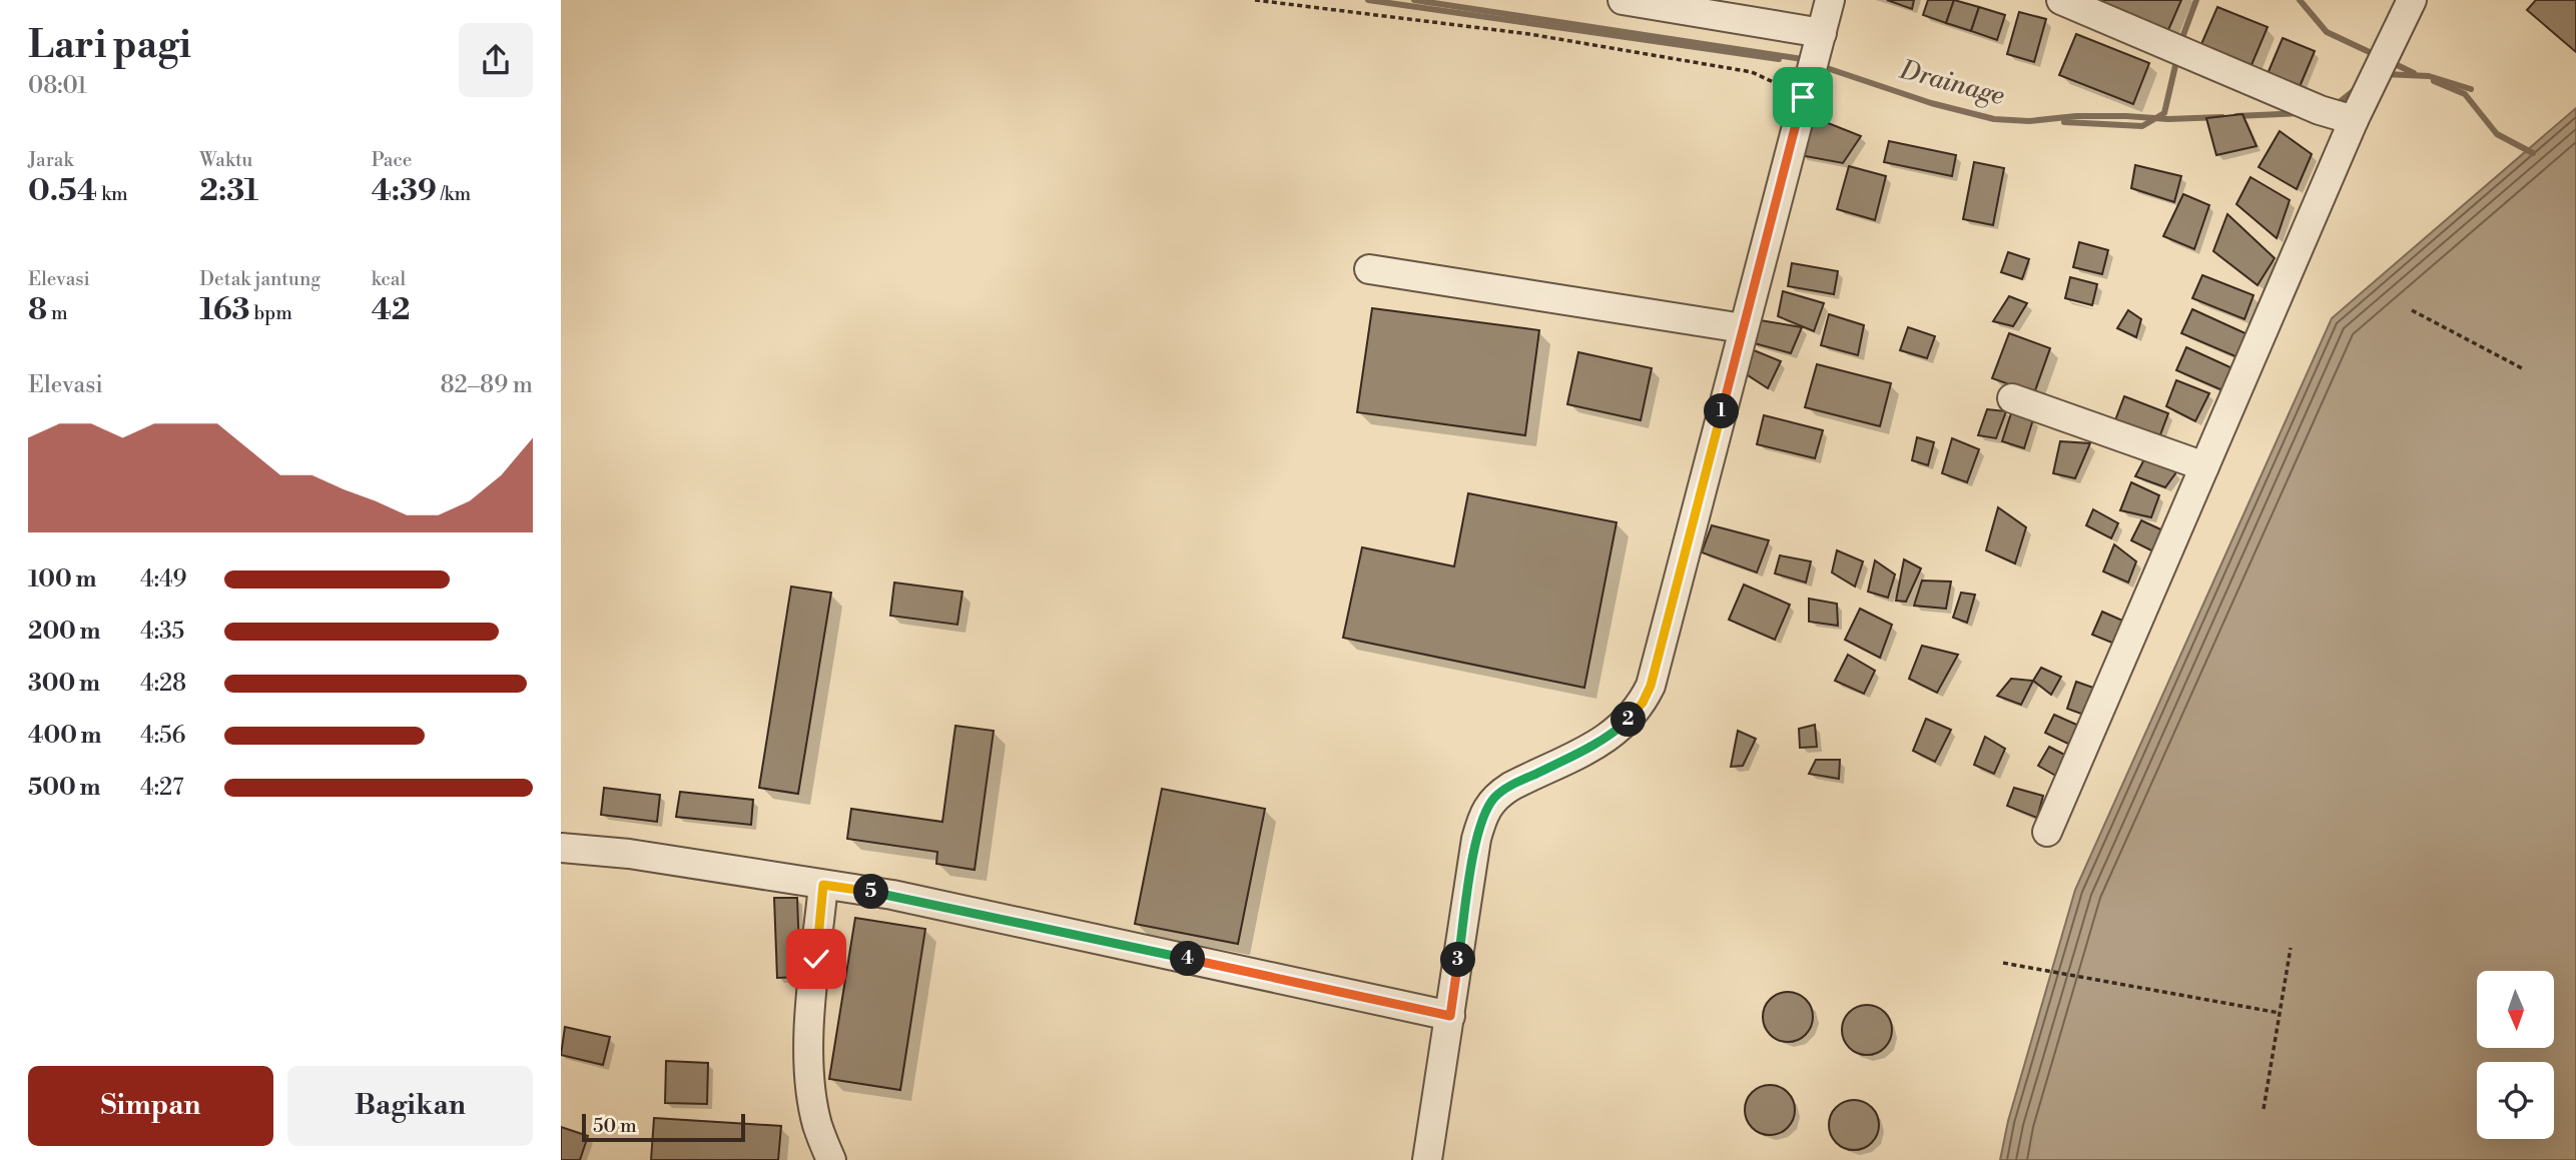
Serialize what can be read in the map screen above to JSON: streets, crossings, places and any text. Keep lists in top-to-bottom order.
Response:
{
  "water": ["Drainage"],
  "scale_bar": "50 m",
  "north": "bottom",
  "page": {
    "heading": ["Lari pagi", "08:01"],
    "stats": [
      ["Jarak", "0.54 km"],
      ["Waktu", "2:31"],
      ["Pace", "4:39 /km"],
      ["Elevasi", "8 m"],
      ["Detak jantung", "163 bpm"],
      ["kcal", "42"]
    ],
    "chart": ["Elevasi", "82–89 m"],
    "pins": [
      "1",
      "2",
      "5",
      "4",
      "3"
    ],
    "list": [
      {
        "name": "100 m",
        "note": "4:49"
      },
      {
        "name": "200 m",
        "note": "4:35"
      },
      {
        "name": "300 m",
        "note": "4:28"
      },
      {
        "name": "400 m",
        "note": "4:56"
      },
      {
        "name": "500 m",
        "note": "4:27"
      }
    ],
    "buttons": ["Simpan", "Bagikan"],
    "scale": "50 m"
  }
}
